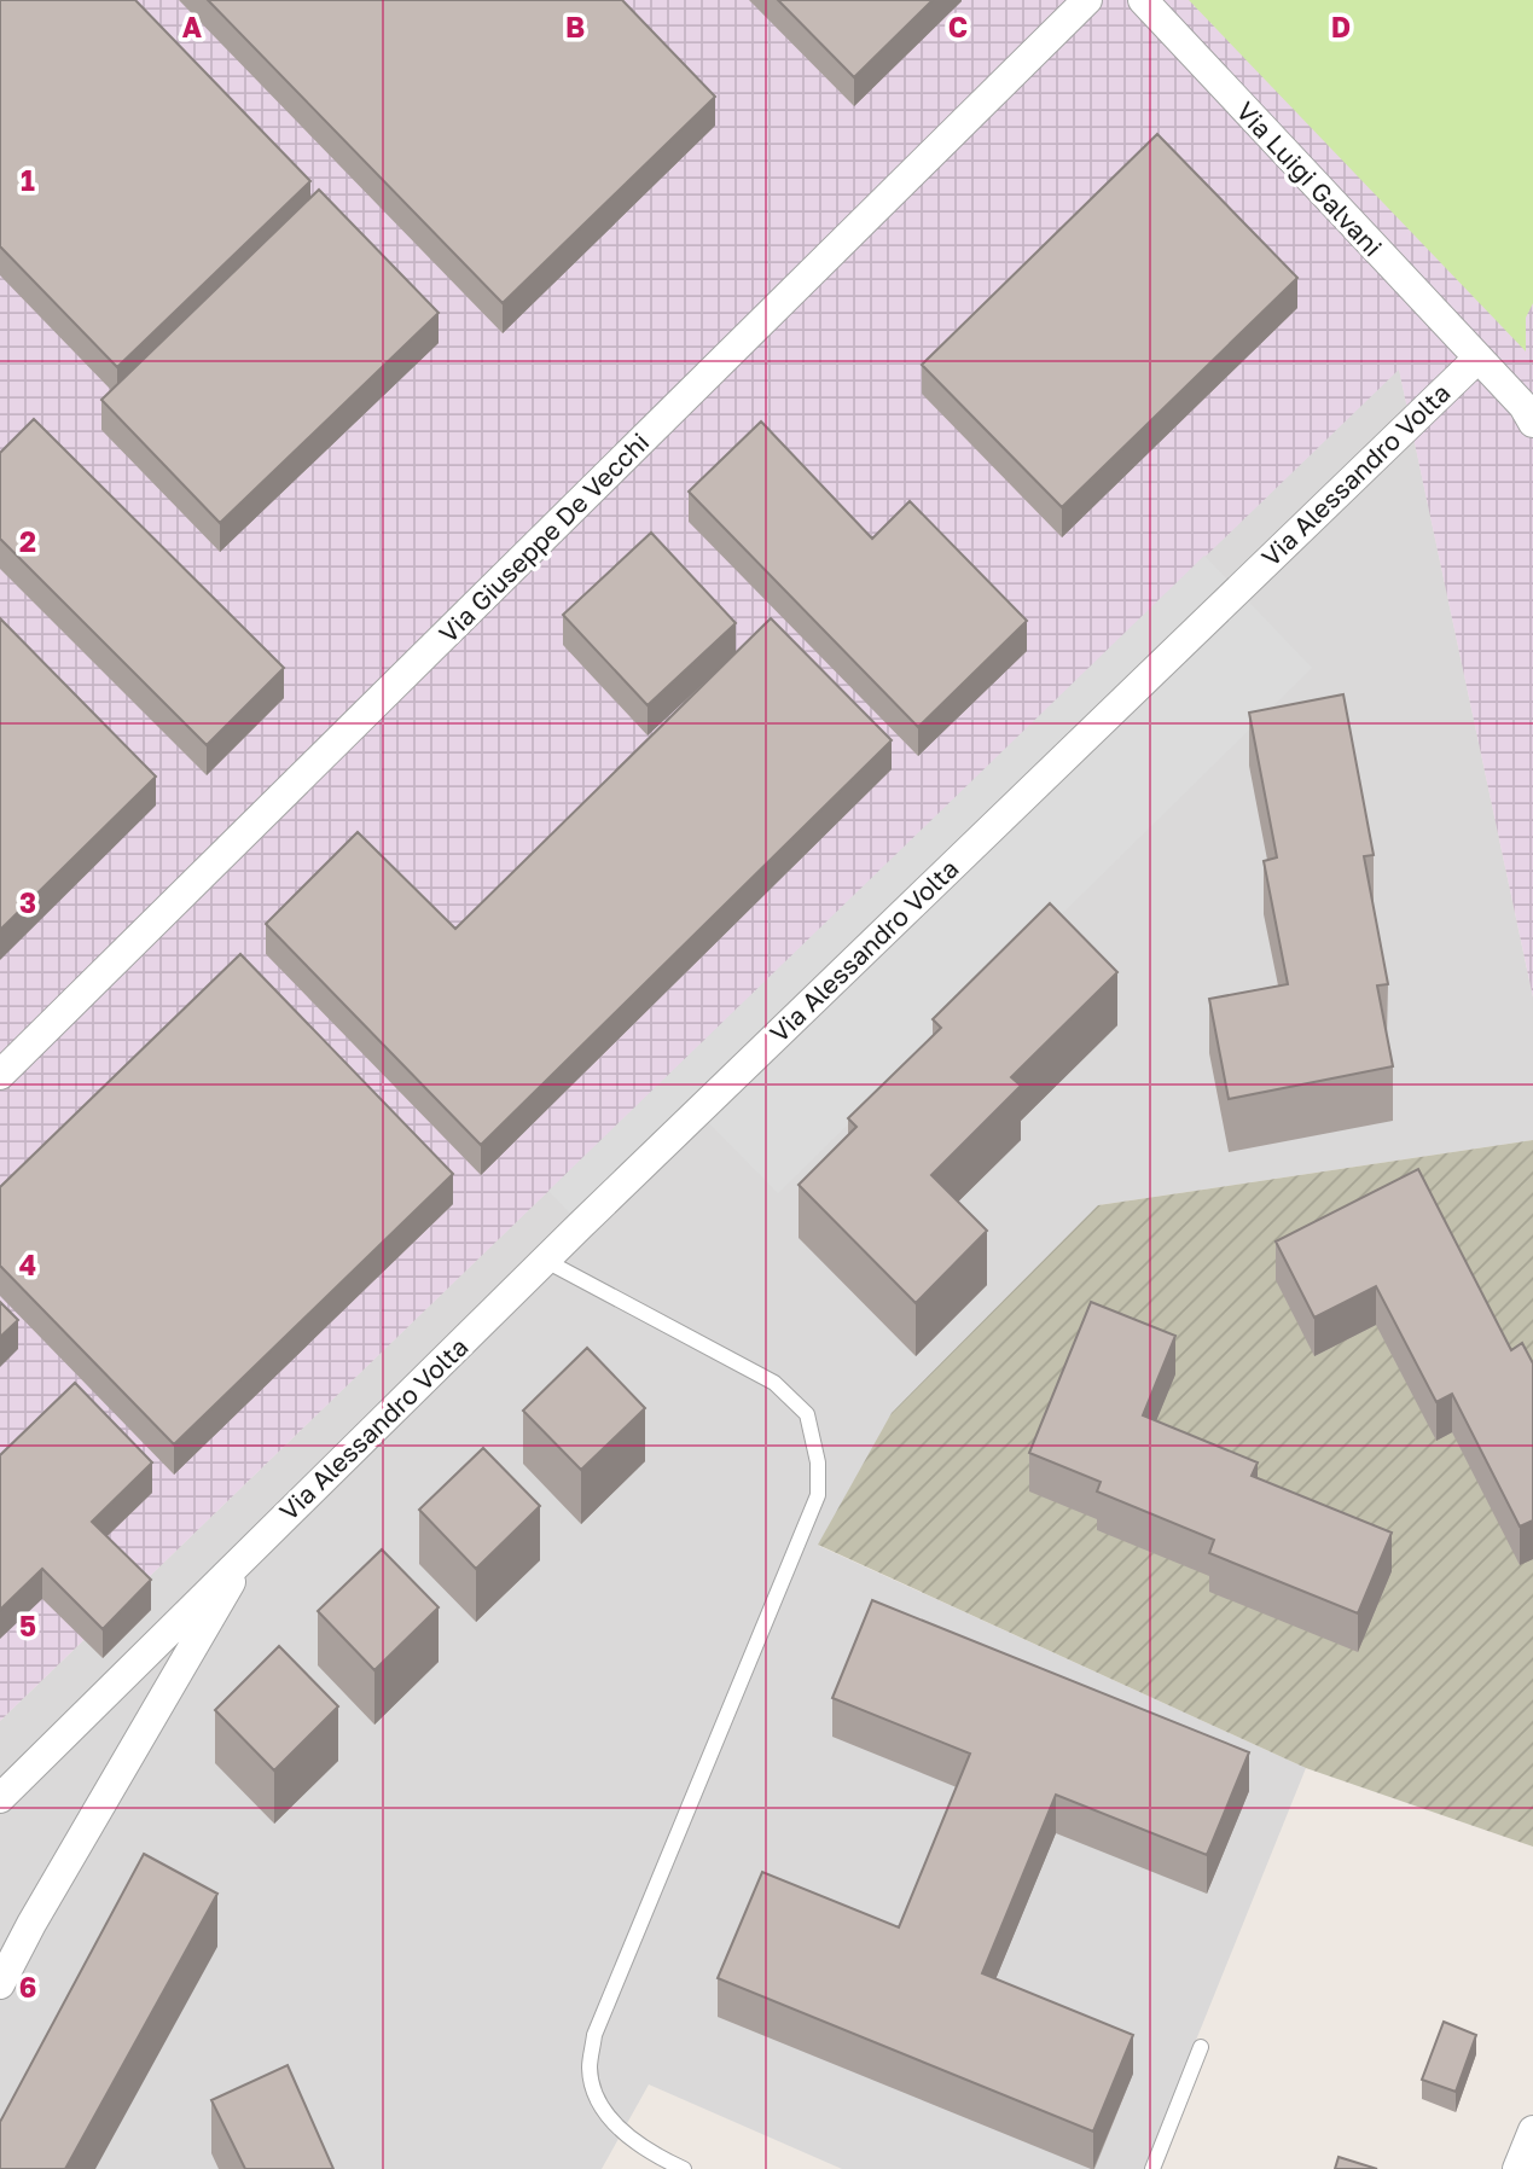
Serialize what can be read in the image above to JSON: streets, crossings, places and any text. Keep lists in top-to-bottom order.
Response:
{
  "streets": {
    "street": ["Via Luigi Galvani", "Via Alessandro Volta", "Via Giuseppe De Vecchi"]
  },
  "crossings": [
    ["Via Luigi Galvani", "Via Alessandro Volta"]
  ],
  "grid": {
    "columns": [
      "A",
      "B",
      "C",
      "D"
    ],
    "rows": [
      "1",
      "2",
      "3",
      "4",
      "5",
      "6"
    ]
  }
}
